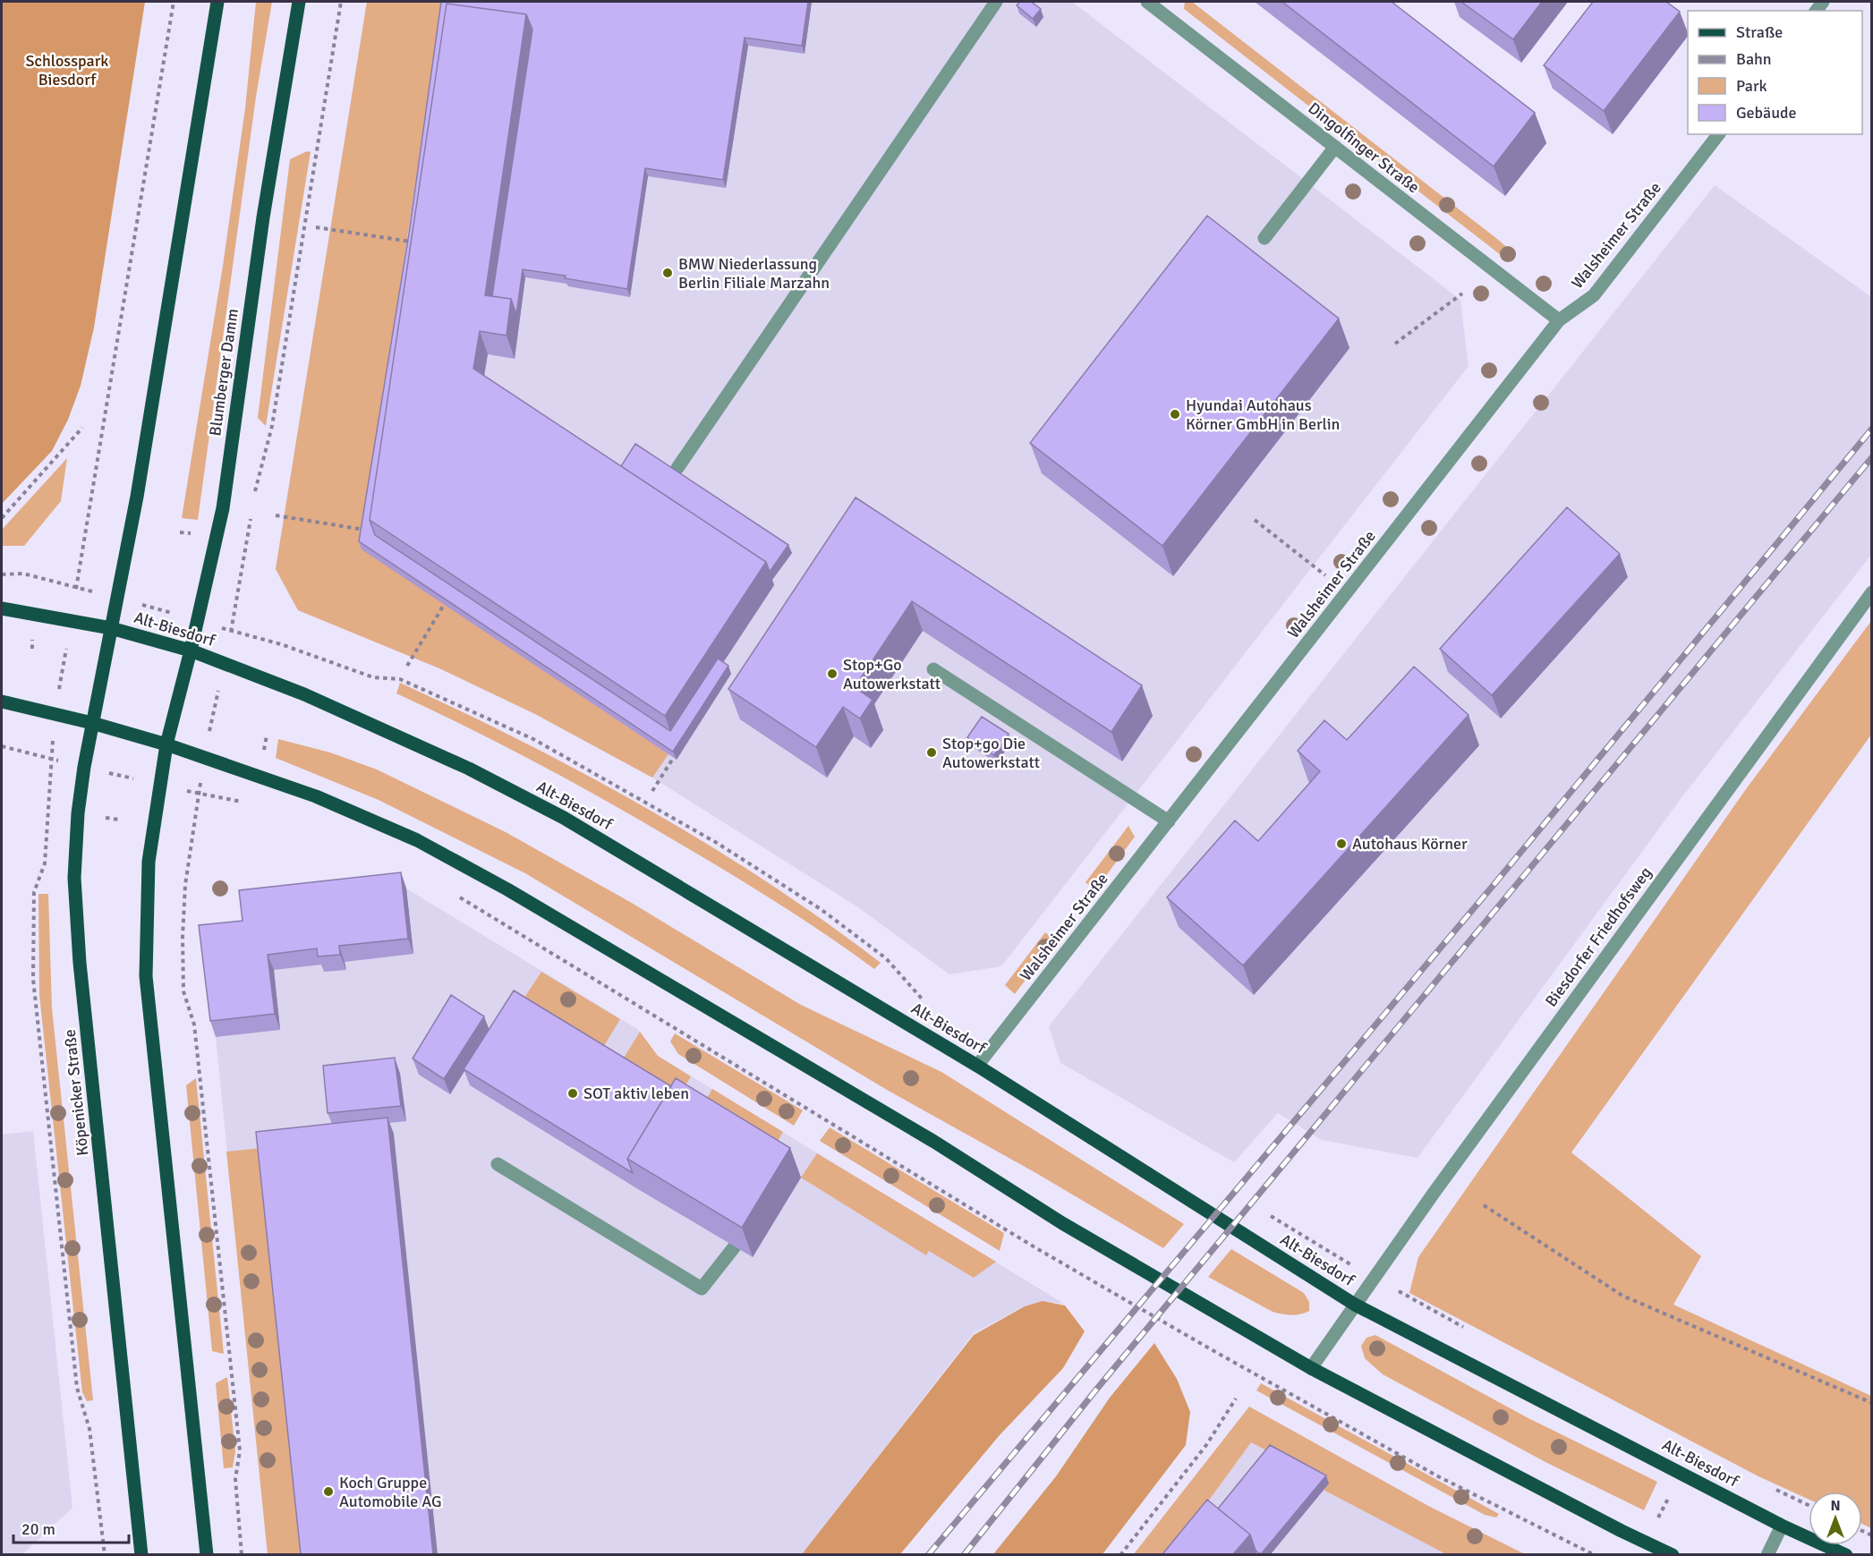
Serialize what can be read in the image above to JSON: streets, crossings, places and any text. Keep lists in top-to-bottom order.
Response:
{
  "streets": {
    "main road": ["Blumberger Damm", "Alt-Biesdorf", "Köpenicker Straße"],
    "street": ["Dingolfinger Straße", "Walsheimer Straße", "Biesdorfer Friedhofsweg"]
  },
  "crossings": [
    ["Dingolfinger Straße", "Walsheimer Straße"],
    ["Walsheimer Straße", "Alt-Biesdorf"],
    ["Blumberger Damm", "Alt-Biesdorf"],
    ["Alt-Biesdorf", "Biesdorfer Friedhofsweg"],
    ["Alt-Biesdorf", "Köpenicker Straße"]
  ],
  "parks": ["Schlosspark Biesdorf"],
  "places": [
    "BMW Niederlassung Berlin Filiale Marzahn",
    "Hyundai Autohaus Körner GmbH in Berlin",
    "Stop+Go Autowerkstatt",
    "Stop+go Die Autowerkstatt",
    "Autohaus Körner",
    "SOT aktiv leben",
    "Koch Gruppe Automobile AG"
  ],
  "legend": [
    "Straße",
    "Bahn",
    "Park",
    "Gebäude"
  ],
  "scale_bar": "20 m",
  "north": "top"
}
